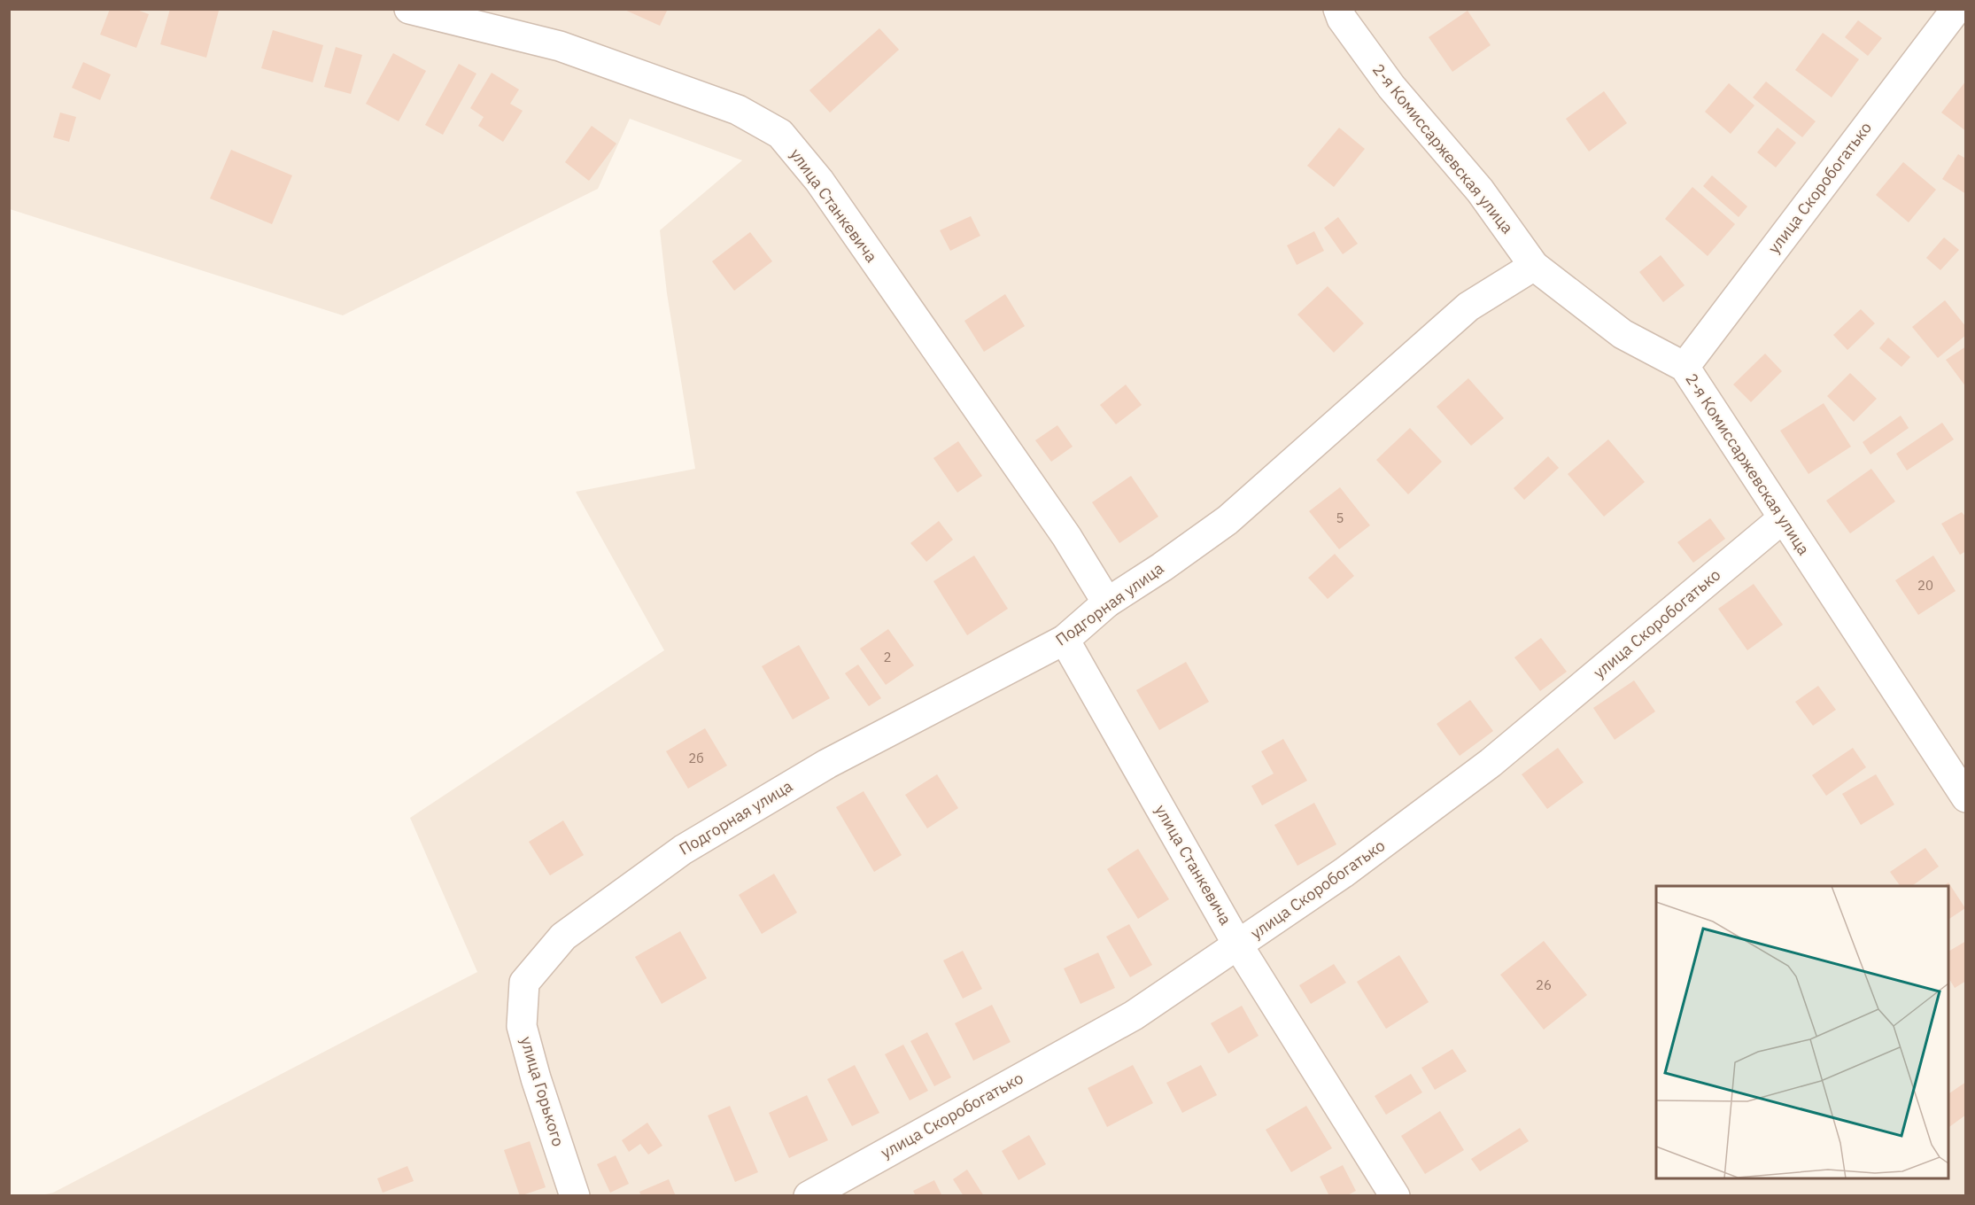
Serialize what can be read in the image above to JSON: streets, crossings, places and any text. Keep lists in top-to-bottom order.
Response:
{
  "streets": {
    "street": [
      "2-я Комиссаржевская улица",
      "улица Скоробогатько",
      "улица Станкевича",
      "Подгорная улица",
      "улица Горького"
    ]
  },
  "crossings": [
    ["2-я Комиссаржевская улица", "улица Скоробогатько"],
    ["2-я Комиссаржевская улица", "Подгорная улица"],
    ["улица Скоробогатько", "улица Станкевича"],
    ["улица Станкевича", "Подгорная улица"],
    ["Подгорная улица", "улица Горького"]
  ],
  "house_numbers": [
    "5",
    "20",
    "2",
    "2б",
    "26"
  ]
}
